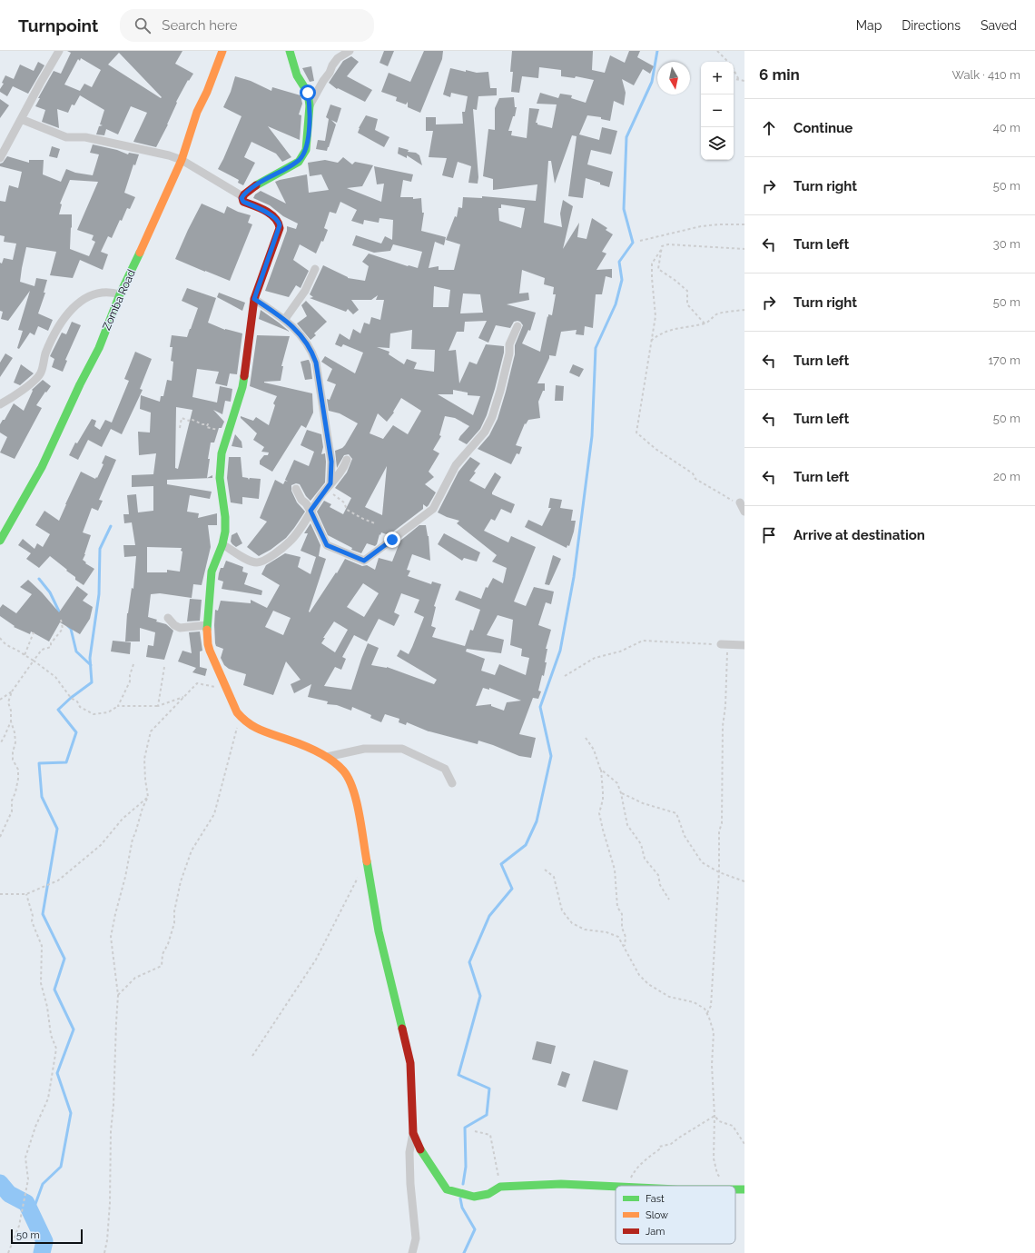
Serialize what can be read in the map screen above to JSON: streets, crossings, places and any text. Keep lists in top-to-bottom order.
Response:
{
  "streets": {
    "main road": ["Zomba Road"]
  },
  "legend": ["Fast", "Slow", "Jam"],
  "scale_bar": "50 m",
  "north": "bottom",
  "page": {
    "header": "Turnpoint",
    "search": "Search here",
    "nav": ["Map", "Directions", "Saved"],
    "heading": ["6 min", "Walk · 410 m"],
    "map_buttons": ["+", "−"],
    "list": [
      ["Continue", "40 m"],
      ["Turn right", "50 m"],
      ["Turn left", "30 m"],
      ["Turn right", "50 m"],
      ["Turn left", "170 m"],
      ["Turn left", "50 m"],
      ["Turn left", "20 m"],
      "Arrive at destination"
    ],
    "scale": "50 m"
  }
}
